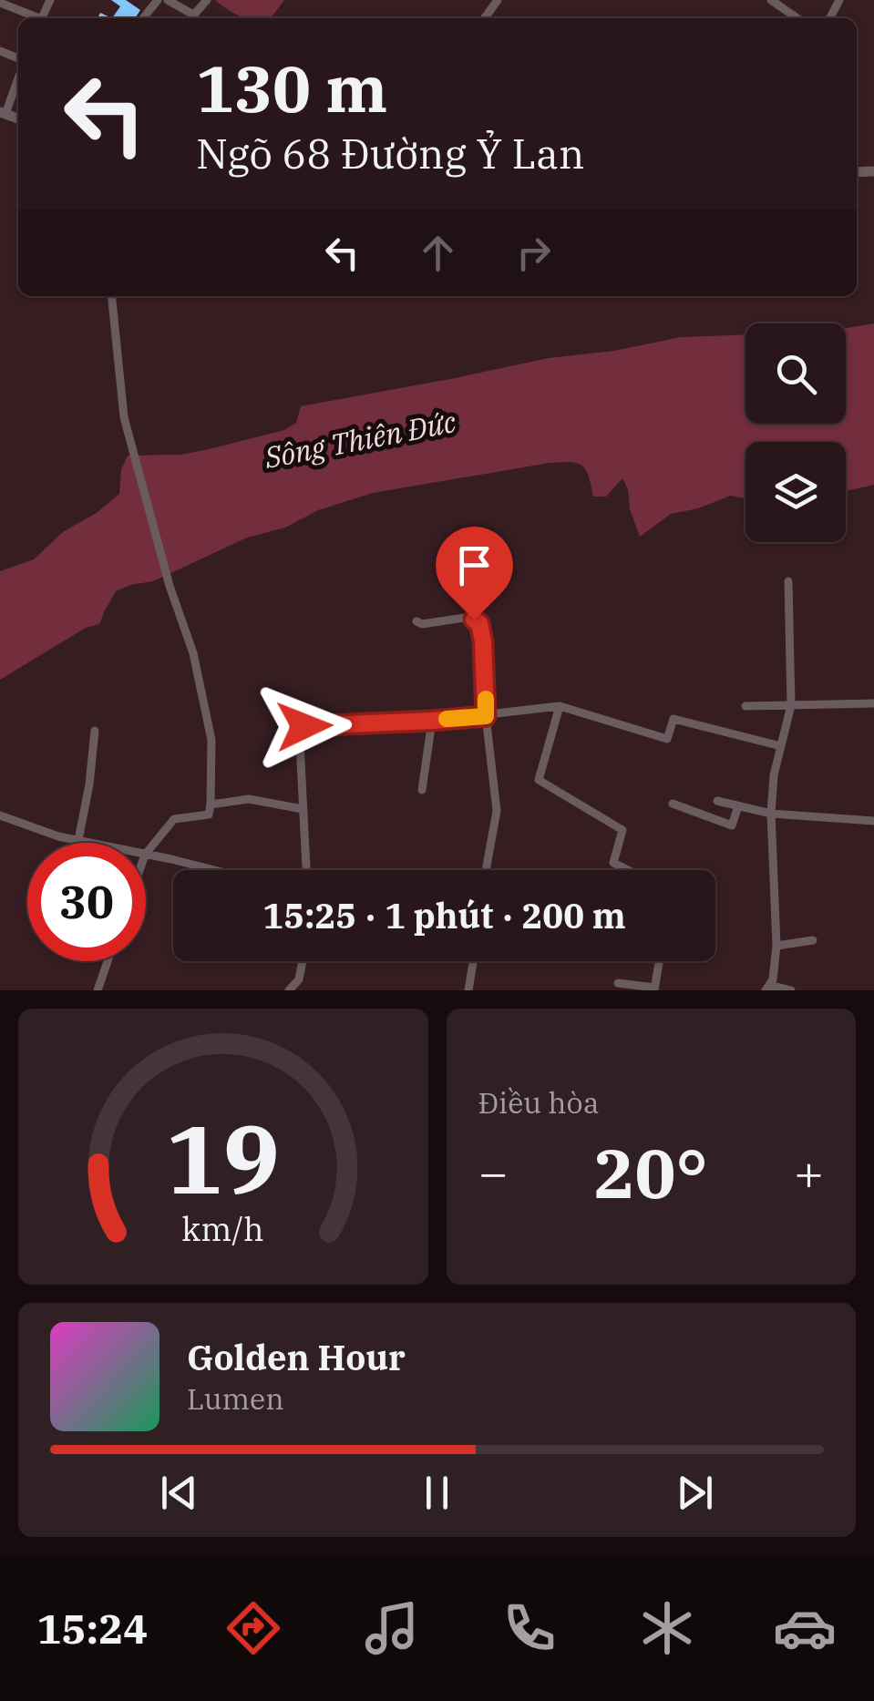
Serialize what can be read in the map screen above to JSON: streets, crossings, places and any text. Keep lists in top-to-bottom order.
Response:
{
  "water": ["Sông Thiên Đức"],
  "page": {
    "turn": ["130 m", "Ngõ 68 Đường Ỷ Lan"],
    "limit": "30",
    "trip": "15:25 · 1 phút · 200 m",
    "tile": "Điều hòa",
    "heat": ["−", "20°", "+"],
    "song": ["Golden Hour", "Lumen"],
    "tabs": "15:24",
    "gauge": ["19", "km/h"]
  }
}
